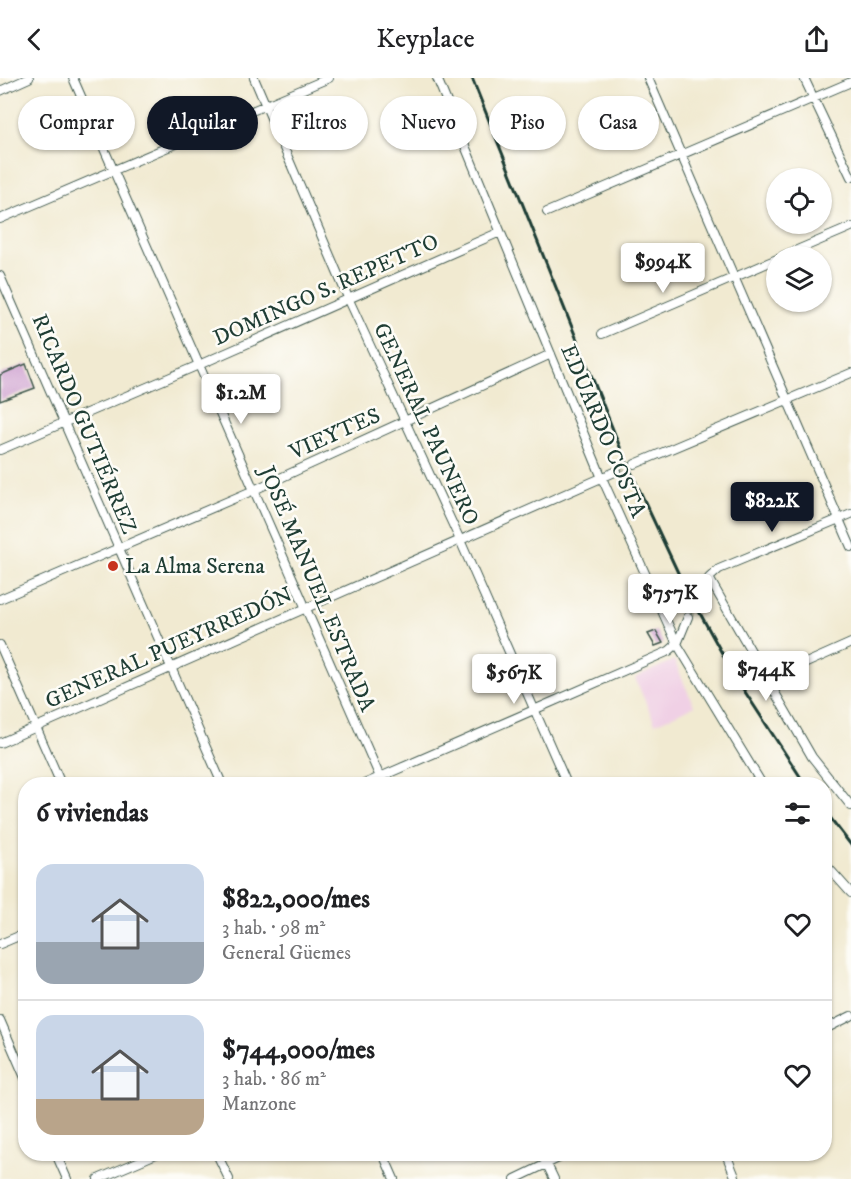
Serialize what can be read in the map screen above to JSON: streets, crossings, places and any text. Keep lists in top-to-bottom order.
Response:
{
  "streets": {
    "street": [
      "DOMINGO S. REPETTO",
      "RICARDO GUTIÉRREZ",
      "GENERAL PAUNERO",
      "EDUARDO COSTA",
      "VIEYTES",
      "JOSÉ MANUEL ESTRADA",
      "GENERAL PUEYRREDÓN"
    ]
  },
  "crossings": [
    ["DOMINGO S. REPETTO", "RICARDO GUTIÉRREZ"],
    ["DOMINGO S. REPETTO", "GENERAL PAUNERO"],
    ["DOMINGO S. REPETTO", "EDUARDO COSTA"],
    ["DOMINGO S. REPETTO", "JOSÉ MANUEL ESTRADA"],
    ["RICARDO GUTIÉRREZ", "VIEYTES"],
    ["RICARDO GUTIÉRREZ", "GENERAL PUEYRREDÓN"],
    ["GENERAL PAUNERO", "VIEYTES"],
    ["GENERAL PAUNERO", "GENERAL PUEYRREDÓN"],
    ["EDUARDO COSTA", "VIEYTES"],
    ["EDUARDO COSTA", "GENERAL PUEYRREDÓN"],
    ["VIEYTES", "JOSÉ MANUEL ESTRADA"],
    ["JOSÉ MANUEL ESTRADA", "GENERAL PUEYRREDÓN"]
  ],
  "places": ["La Alma Serena"],
  "page": {
    "header": "Keyplace",
    "chip": [
      "Comprar",
      "Alquilar",
      "Filtros",
      "Nuevo",
      "Piso",
      "Casa"
    ],
    "price": [
      "$994K",
      "$1.2M",
      "$822K",
      "$757K",
      "$744K",
      "$567K"
    ],
    "heading": "6 viviendas",
    "list": [
      {
        "name": "$822,000/mes",
        "note": "3 hab. · 98 m² · General Güemes"
      },
      {
        "name": "$744,000/mes",
        "note": "3 hab. · 86 m² · Manzone"
      }
    ]
  }
}
